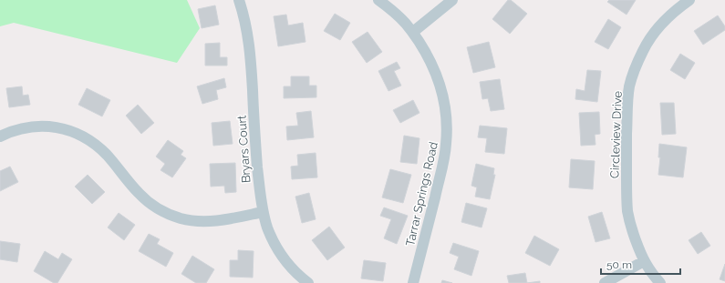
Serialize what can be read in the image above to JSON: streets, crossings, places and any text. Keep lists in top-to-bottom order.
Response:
{
  "streets": {
    "street": ["Circleview Drive", "Bryars Court", "Tarrar Springs Road"]
  },
  "scale_bar": "50 m"
}
